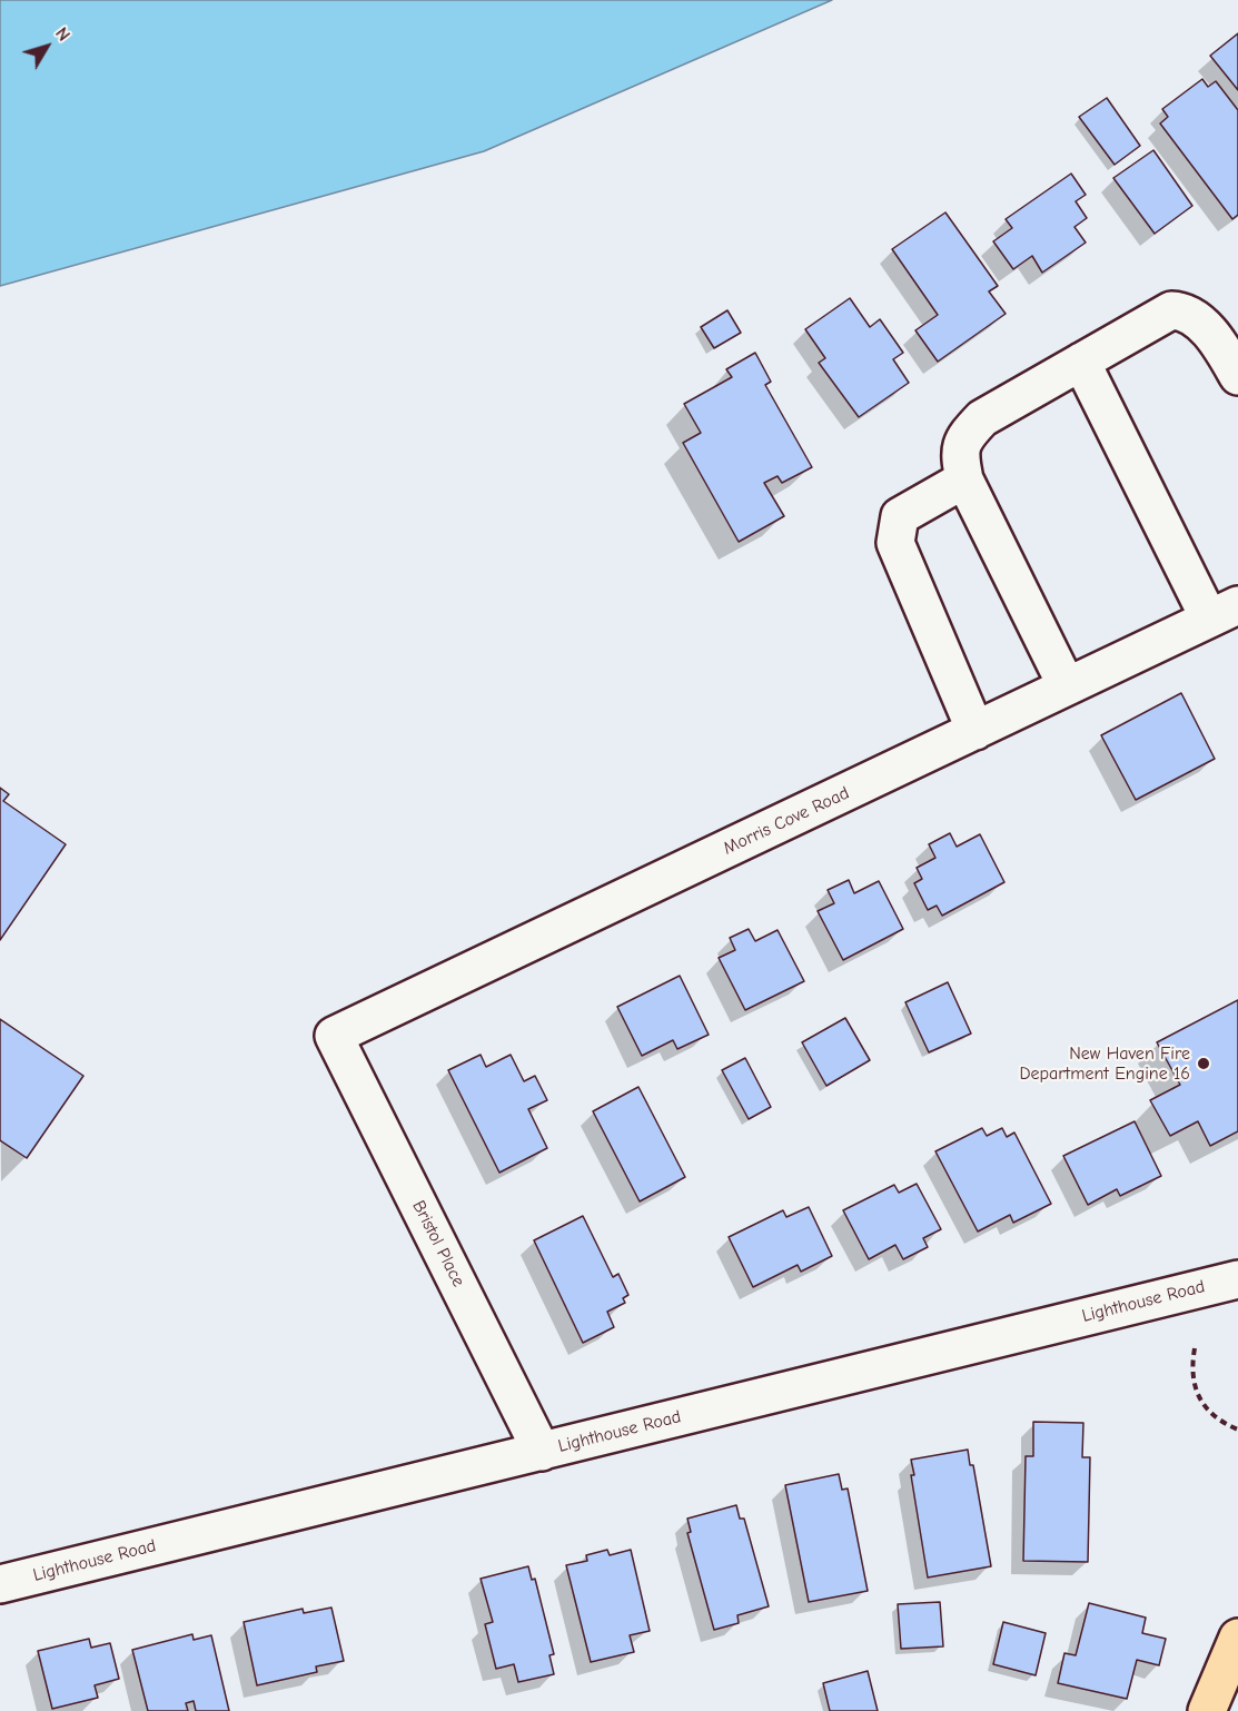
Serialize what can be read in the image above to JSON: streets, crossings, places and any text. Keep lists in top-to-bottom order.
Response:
{
  "streets": {
    "street": ["Morris Cove Road", "Bristol Place", "Lighthouse Road"]
  },
  "crossings": [
    ["Morris Cove Road", "Bristol Place"],
    ["Bristol Place", "Lighthouse Road"]
  ],
  "places": ["New Haven Fire Department Engine 16"],
  "north": "top right"
}
